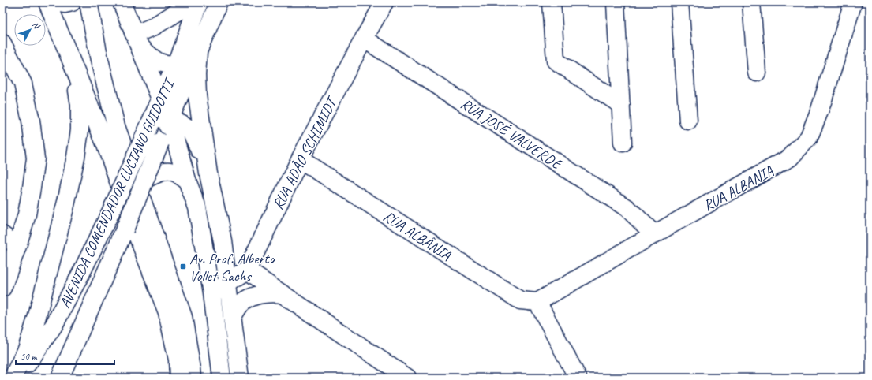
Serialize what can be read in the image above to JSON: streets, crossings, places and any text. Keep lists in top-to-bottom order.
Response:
{
  "streets": {
    "main road": [
      "RUA JOSÉ VALVERDE",
      "RUA ADÃO SCHIMIDT",
      "RUA ALBANIA",
      "AVENIDA COMENDADOR LUCIANO GUIDOTTI",
      "RUA ALBÂNIA"
    ]
  },
  "crossings": [
    ["RUA JOSÉ VALVERDE", "RUA ADÃO SCHIMIDT"],
    ["RUA JOSÉ VALVERDE", "RUA ALBANIA"],
    ["RUA ADÃO SCHIMIDT", "RUA ALBÂNIA"],
    ["RUA ALBANIA", "RUA ALBÂNIA"]
  ],
  "places": {
    "transit": ["Av. Prof. Alberto Vollet Sachs"]
  },
  "scale_bar": "50 m",
  "north": "top right"
}
